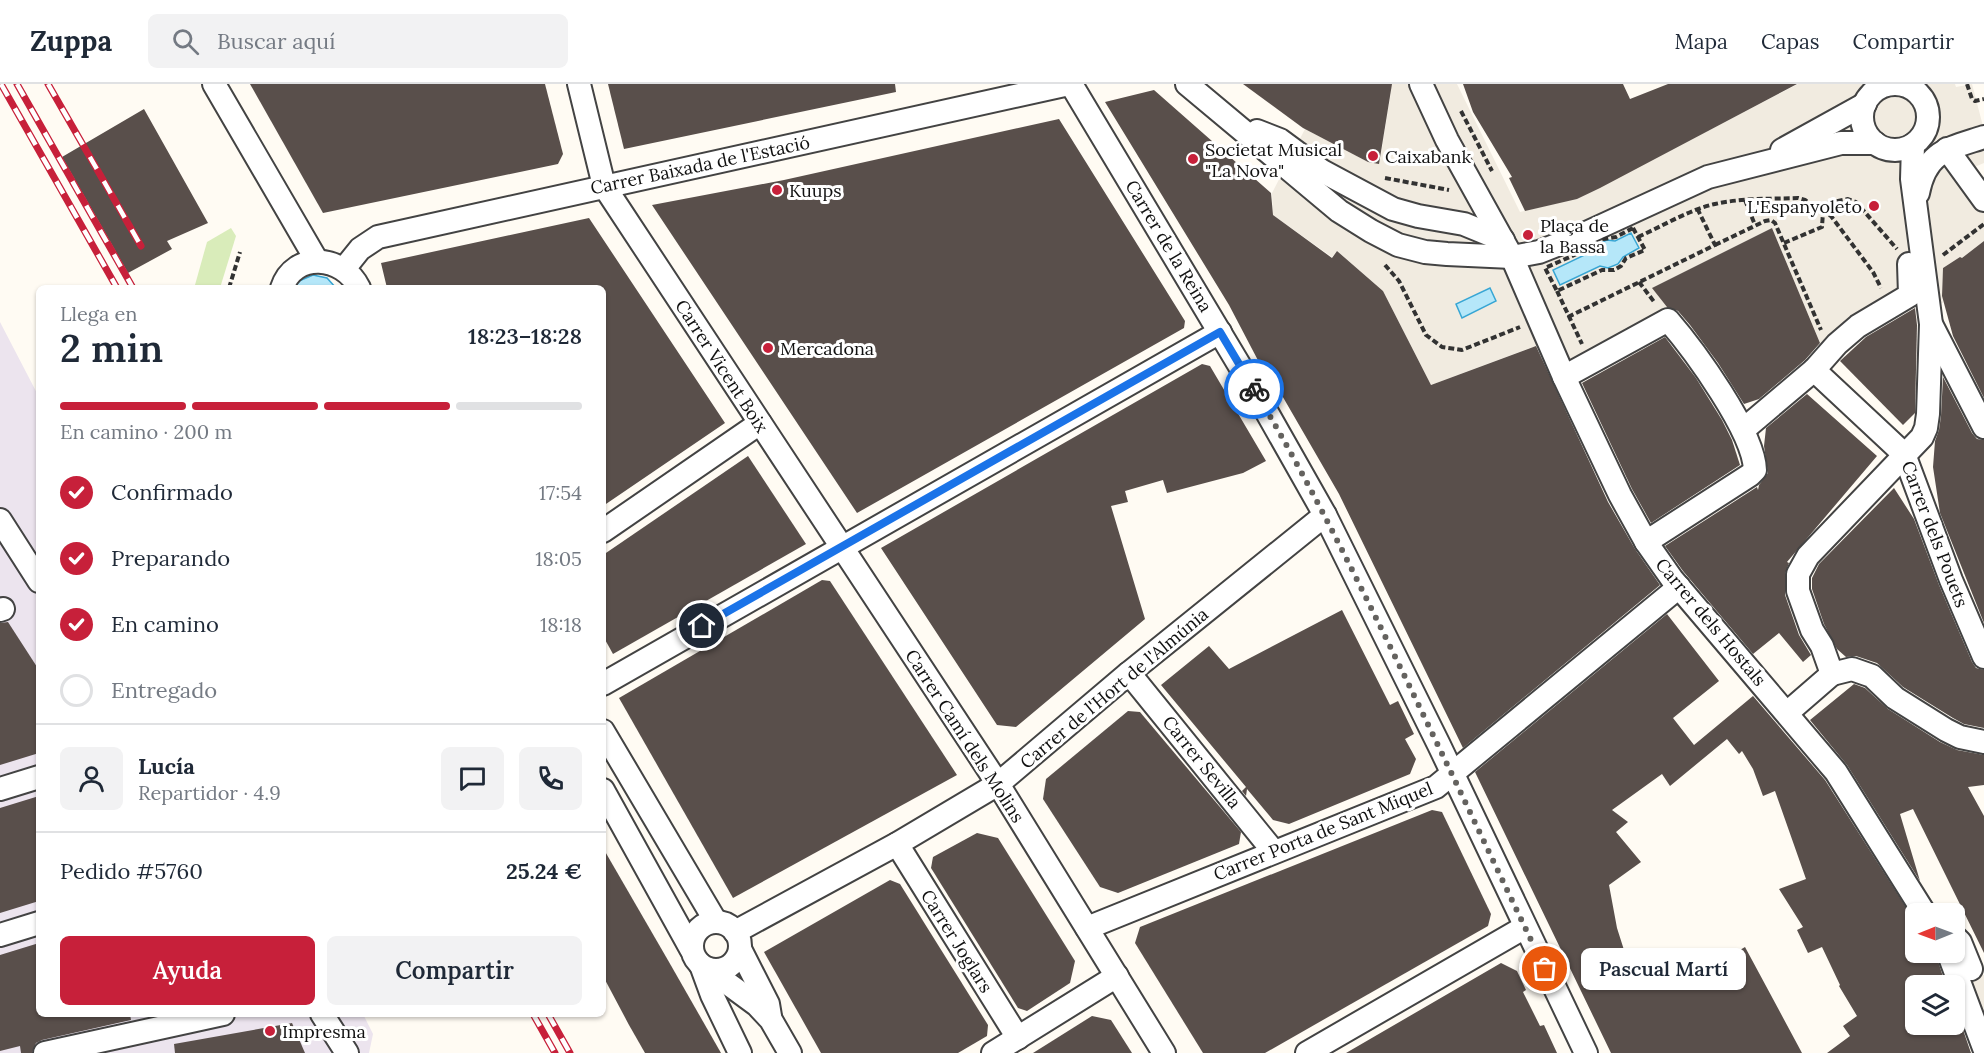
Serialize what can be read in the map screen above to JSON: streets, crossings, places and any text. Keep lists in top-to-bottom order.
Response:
{
  "streets": {
    "street": [
      "Carrer Baixada de l'Estació",
      "Carrer de la Reina",
      "Carrer Vicent Boix",
      "Carrer dels Pouets",
      "Carrer dels Hostals",
      "Carrer de l'Hort de l'Almúnia",
      "Carrer Camí dels Molins",
      "Carrer Sevilla",
      "Carrer Porta de Sant Miquel",
      "Carrer Joglars"
    ]
  },
  "crossings": [
    ["Carrer Baixada de l'Estació", "Carrer de la Reina"],
    ["Carrer Baixada de l'Estació", "Carrer Vicent Boix"],
    ["Carrer de la Reina", "Carrer de l'Hort de l'Almúnia"],
    ["Carrer de la Reina", "Carrer Porta de Sant Miquel"],
    ["Carrer Vicent Boix", "Carrer Camí dels Molins"],
    ["Carrer dels Hostals", "Carrer Porta de Sant Miquel"],
    ["Carrer de l'Hort de l'Almúnia", "Carrer Camí dels Molins"],
    ["Carrer de l'Hort de l'Almúnia", "Carrer Sevilla"],
    ["Carrer de l'Hort de l'Almúnia", "Carrer Joglars"],
    ["Carrer Camí dels Molins", "Carrer Porta de Sant Miquel"],
    ["Carrer Sevilla", "Carrer Porta de Sant Miquel"]
  ],
  "places": [
    "Caixabank",
    "Societat Musical \"La Nova\"",
    "Kuups",
    "L'Espanyoleto",
    "Plaça de la Bassa",
    "Mercadona",
    "Pascual Martí",
    "Impresma"
  ],
  "north": "left",
  "page": {
    "header": "Zuppa",
    "search": "Buscar aquí",
    "nav": ["Mapa", "Capas", "Compartir"],
    "heading": ["2 min", "Llega en", "18:23–18:28"],
    "panel": [
      "Lucía",
      "Repartidor · 4.9",
      "Pedido #5760",
      "25.24 €"
    ],
    "bar": "En camino · 200 m",
    "list": [
      ["Confirmado", "17:54"],
      ["Preparando", "18:05"],
      ["En camino", "18:18"],
      "Entregado"
    ],
    "buttons": ["Ayuda", "Compartir"],
    "bubble": "Pascual Martí"
  }
}
